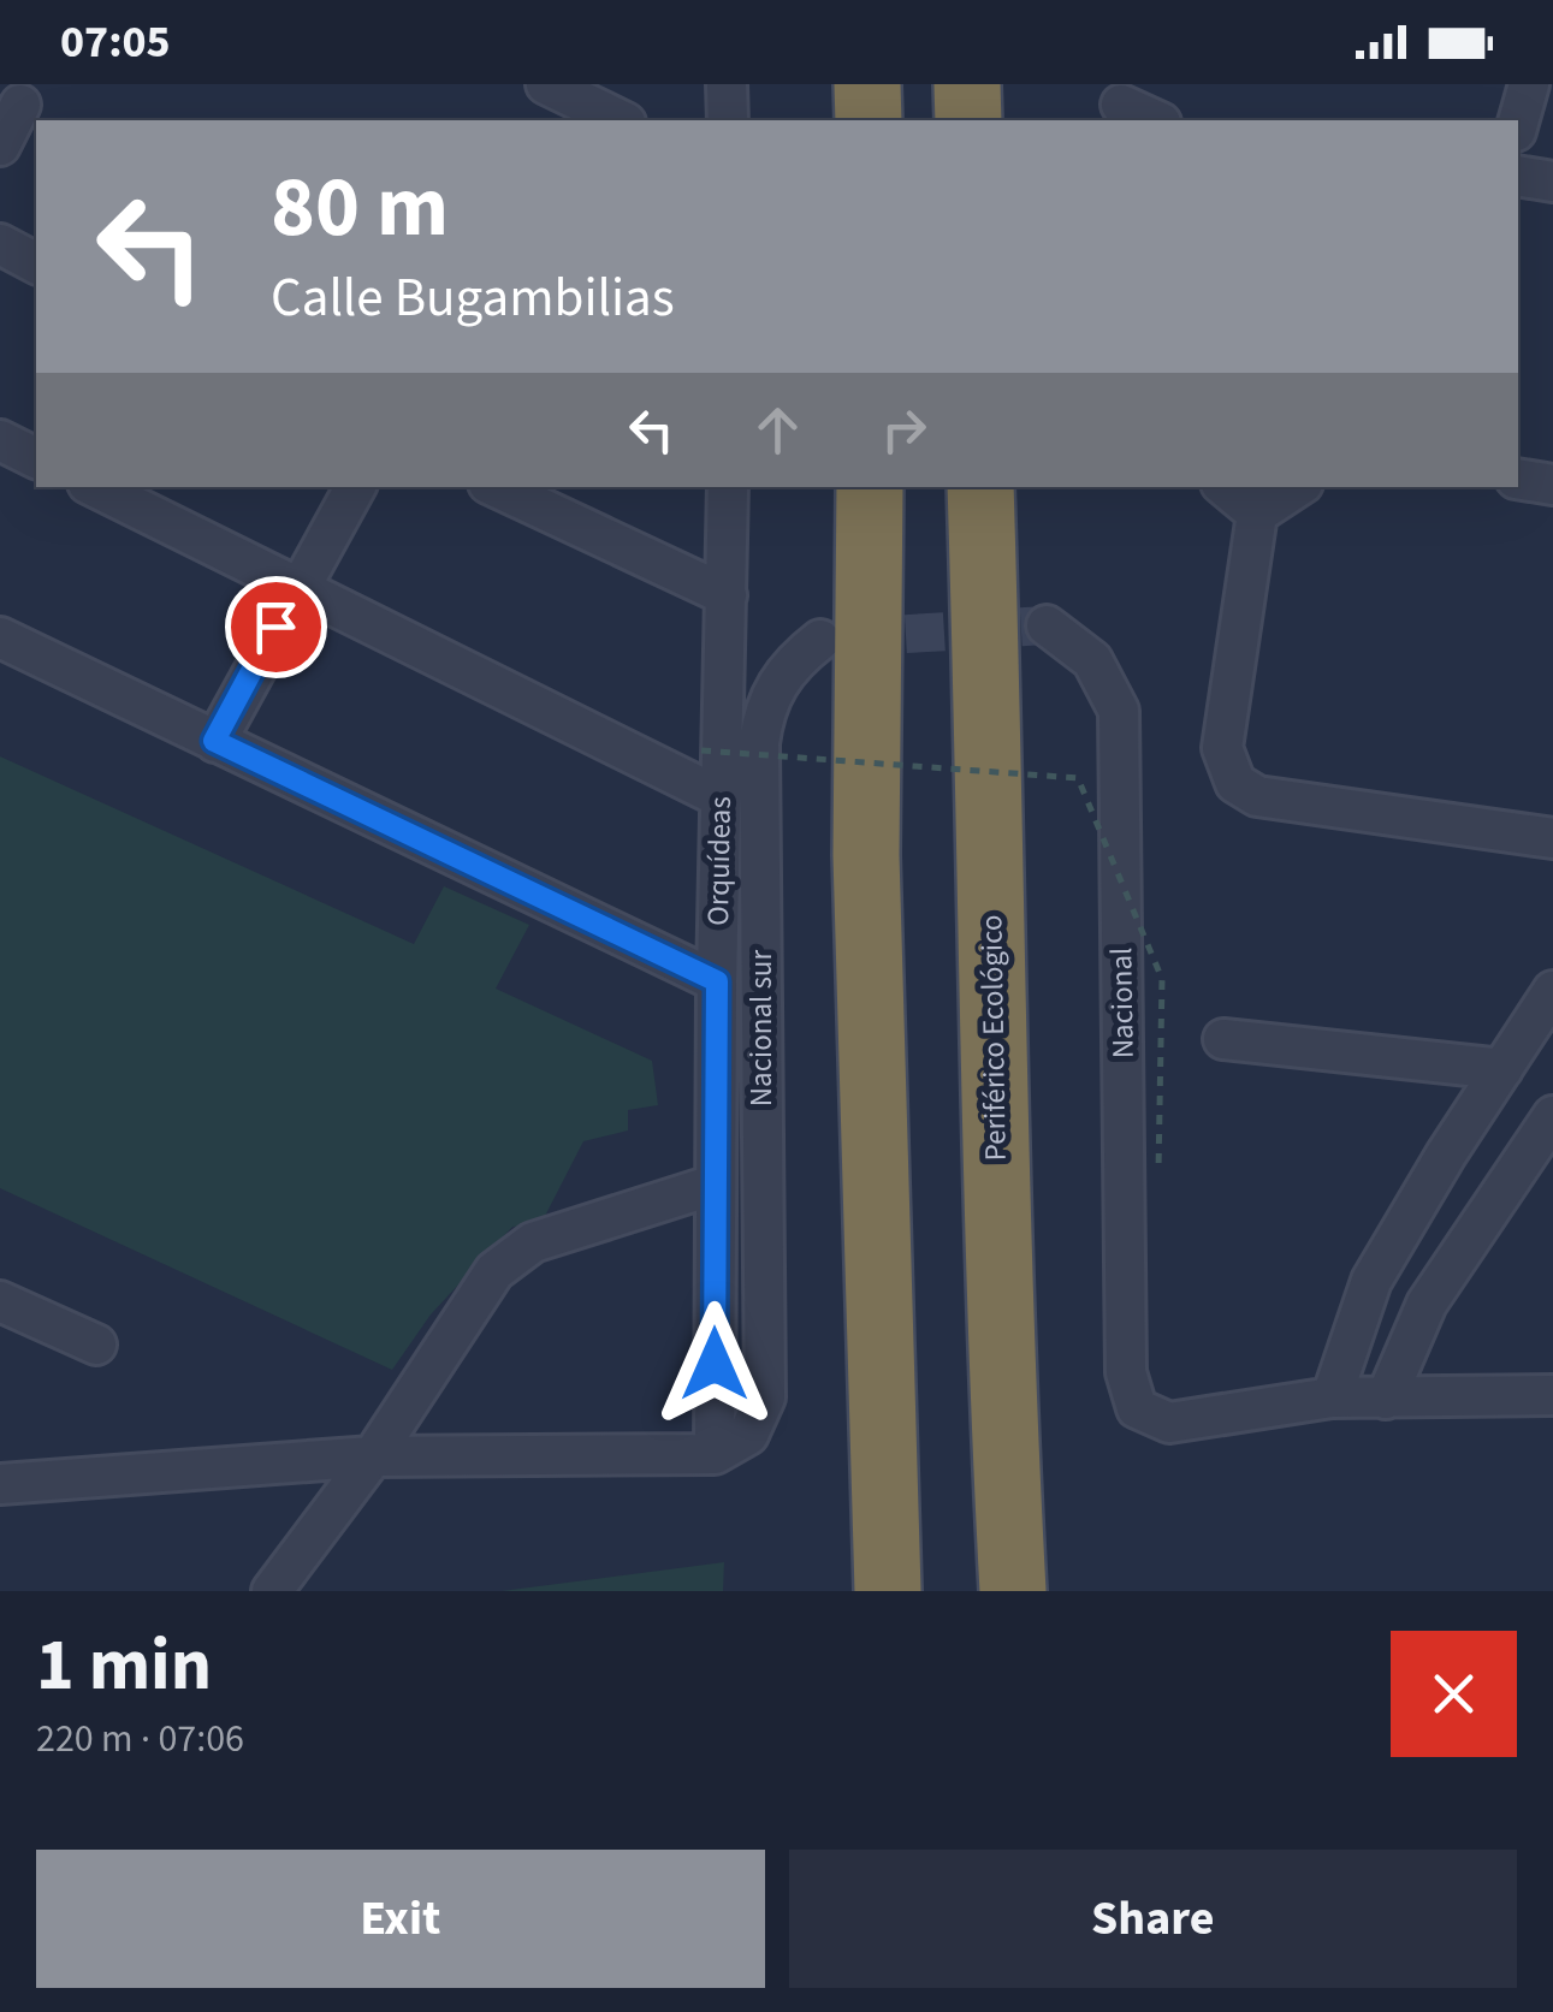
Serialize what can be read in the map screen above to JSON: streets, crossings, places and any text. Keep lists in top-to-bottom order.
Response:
{
  "streets": {
    "highway": ["Periférico Ecológico"],
    "street": ["Orquídeas", "Nacional", "Nacional sur"]
  },
  "crossings": [
    ["Orquídeas", "Nacional sur"]
  ],
  "page": {
    "status": "07:05",
    "turn": ["80 m", "Calle Bugambilias"],
    "heading": ["1 min", "220 m · 07:06"],
    "buttons": ["Exit", "Share"]
  }
}
